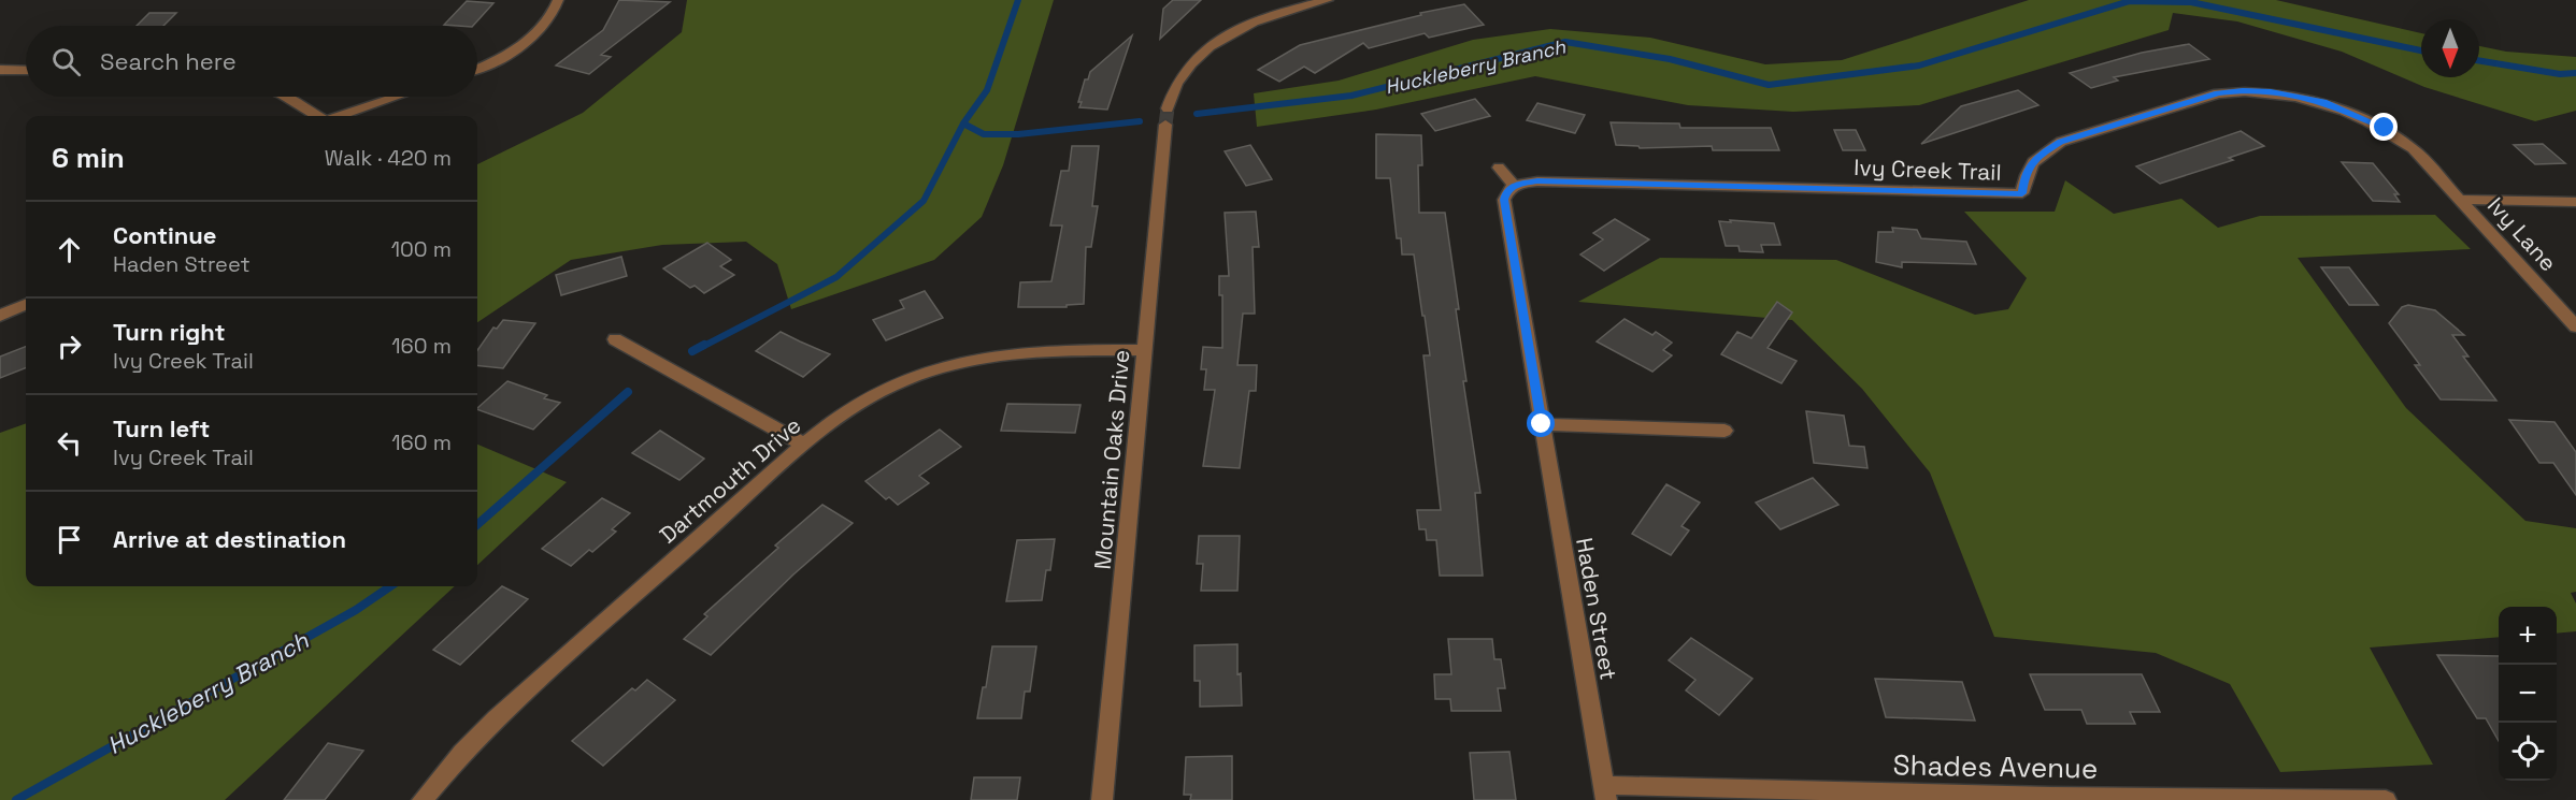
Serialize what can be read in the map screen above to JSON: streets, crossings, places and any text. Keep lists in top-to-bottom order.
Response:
{
  "streets": {
    "street": [
      "Ivy Creek Trail",
      "Ivy Lane",
      "Mountain Oaks Drive",
      "Dartmouth Drive",
      "Haden Street",
      "Shades Avenue"
    ]
  },
  "crossings": [
    ["Ivy Creek Trail", "Ivy Lane"],
    ["Ivy Creek Trail", "Haden Street"],
    ["Mountain Oaks Drive", "Dartmouth Drive"],
    ["Haden Street", "Shades Avenue"]
  ],
  "water": ["Huckleberry Branch"],
  "north": "bottom",
  "page": {
    "search": "Search here",
    "heading": ["6 min", "Walk · 420 m"],
    "list": [
      ["Continue", "Haden Street", "100 m"],
      ["Turn right", "Ivy Creek Trail", "160 m"],
      ["Turn left", "Ivy Creek Trail", "160 m"],
      "Arrive at destination"
    ],
    "map_buttons": ["+", "−"]
  }
}
